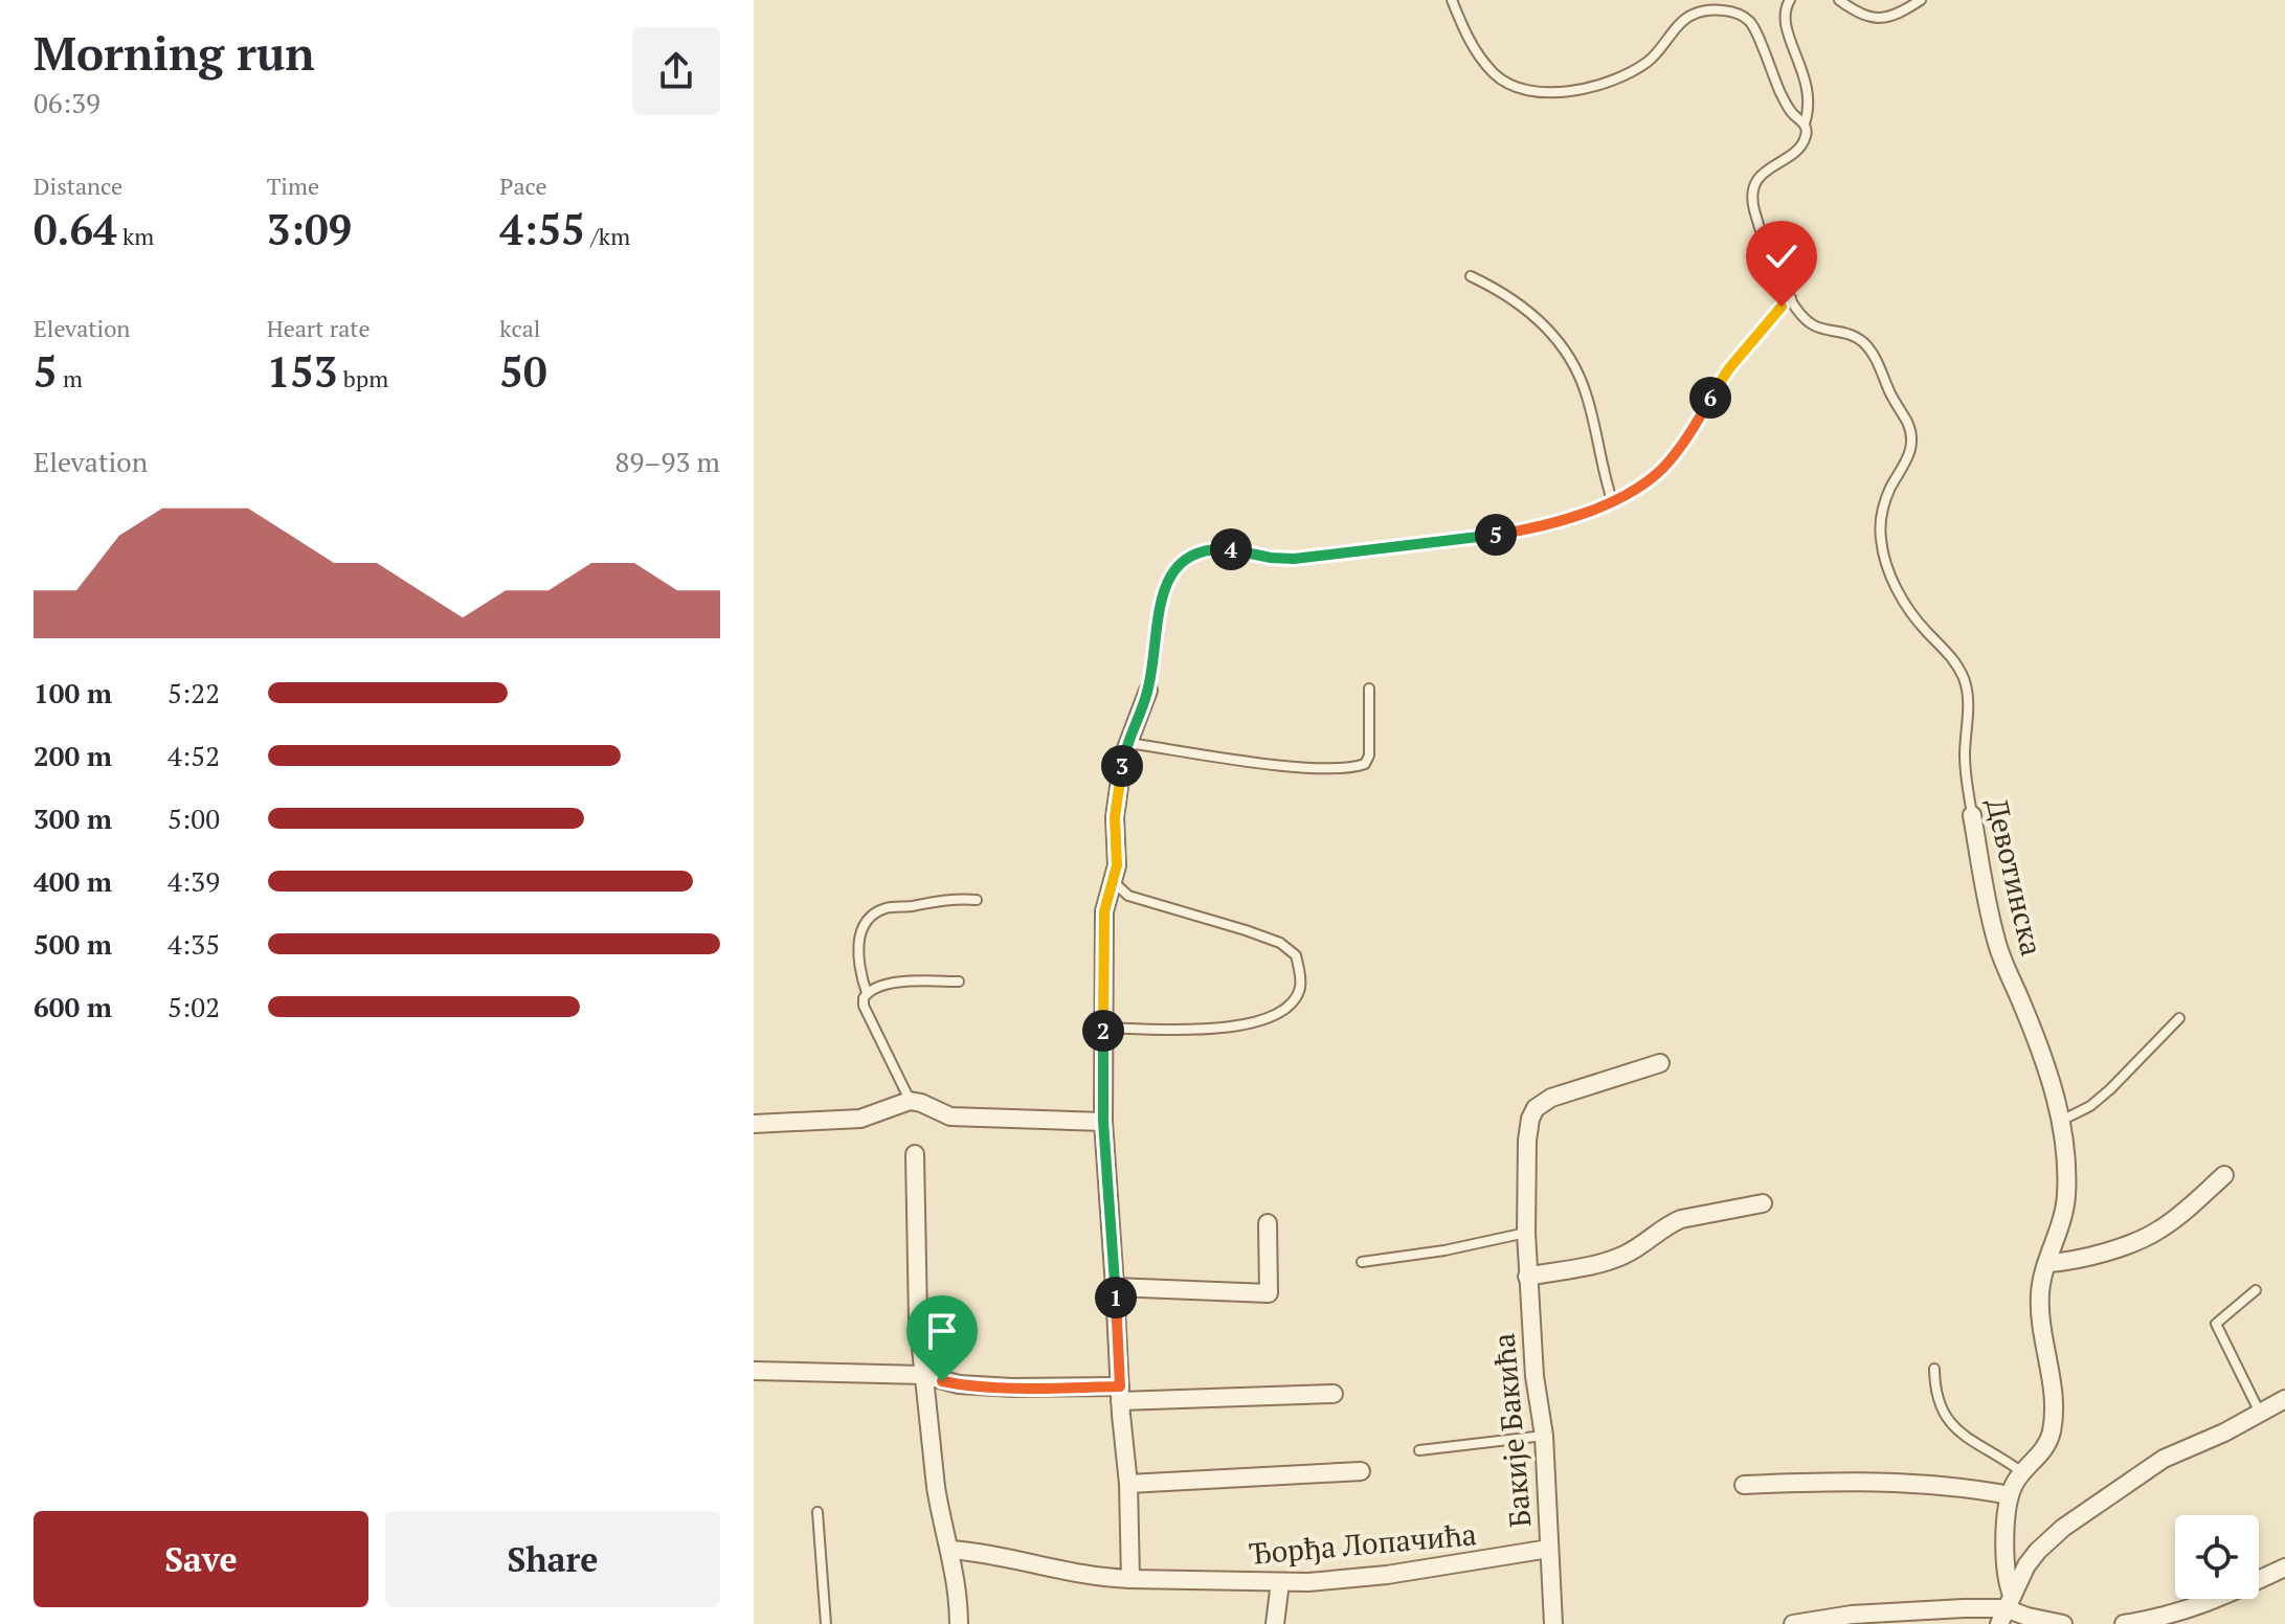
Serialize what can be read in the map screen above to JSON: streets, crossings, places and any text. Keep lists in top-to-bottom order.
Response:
{
  "streets": {
    "street": ["Девотинска", "Бакије Бакића", "Ђорђа Лопачића"]
  },
  "crossings": [
    ["Бакије Бакића", "Ђорђа Лопачића"]
  ],
  "page": {
    "heading": ["Morning run", "06:39"],
    "stats": [
      ["Distance", "0.64 km"],
      ["Time", "3:09"],
      ["Pace", "4:55 /km"],
      ["Elevation", "5 m"],
      ["Heart rate", "153 bpm"],
      ["kcal", "50"]
    ],
    "pins": [
      "6",
      "5",
      "4",
      "3",
      "2",
      "1"
    ],
    "chart": ["Elevation", "89–93 m"],
    "list": [
      {
        "name": "100 m",
        "note": "5:22"
      },
      {
        "name": "200 m",
        "note": "4:52"
      },
      {
        "name": "300 m",
        "note": "5:00"
      },
      {
        "name": "400 m",
        "note": "4:39"
      },
      {
        "name": "500 m",
        "note": "4:35"
      },
      {
        "name": "600 m",
        "note": "5:02"
      }
    ],
    "buttons": ["Save", "Share"]
  }
}
